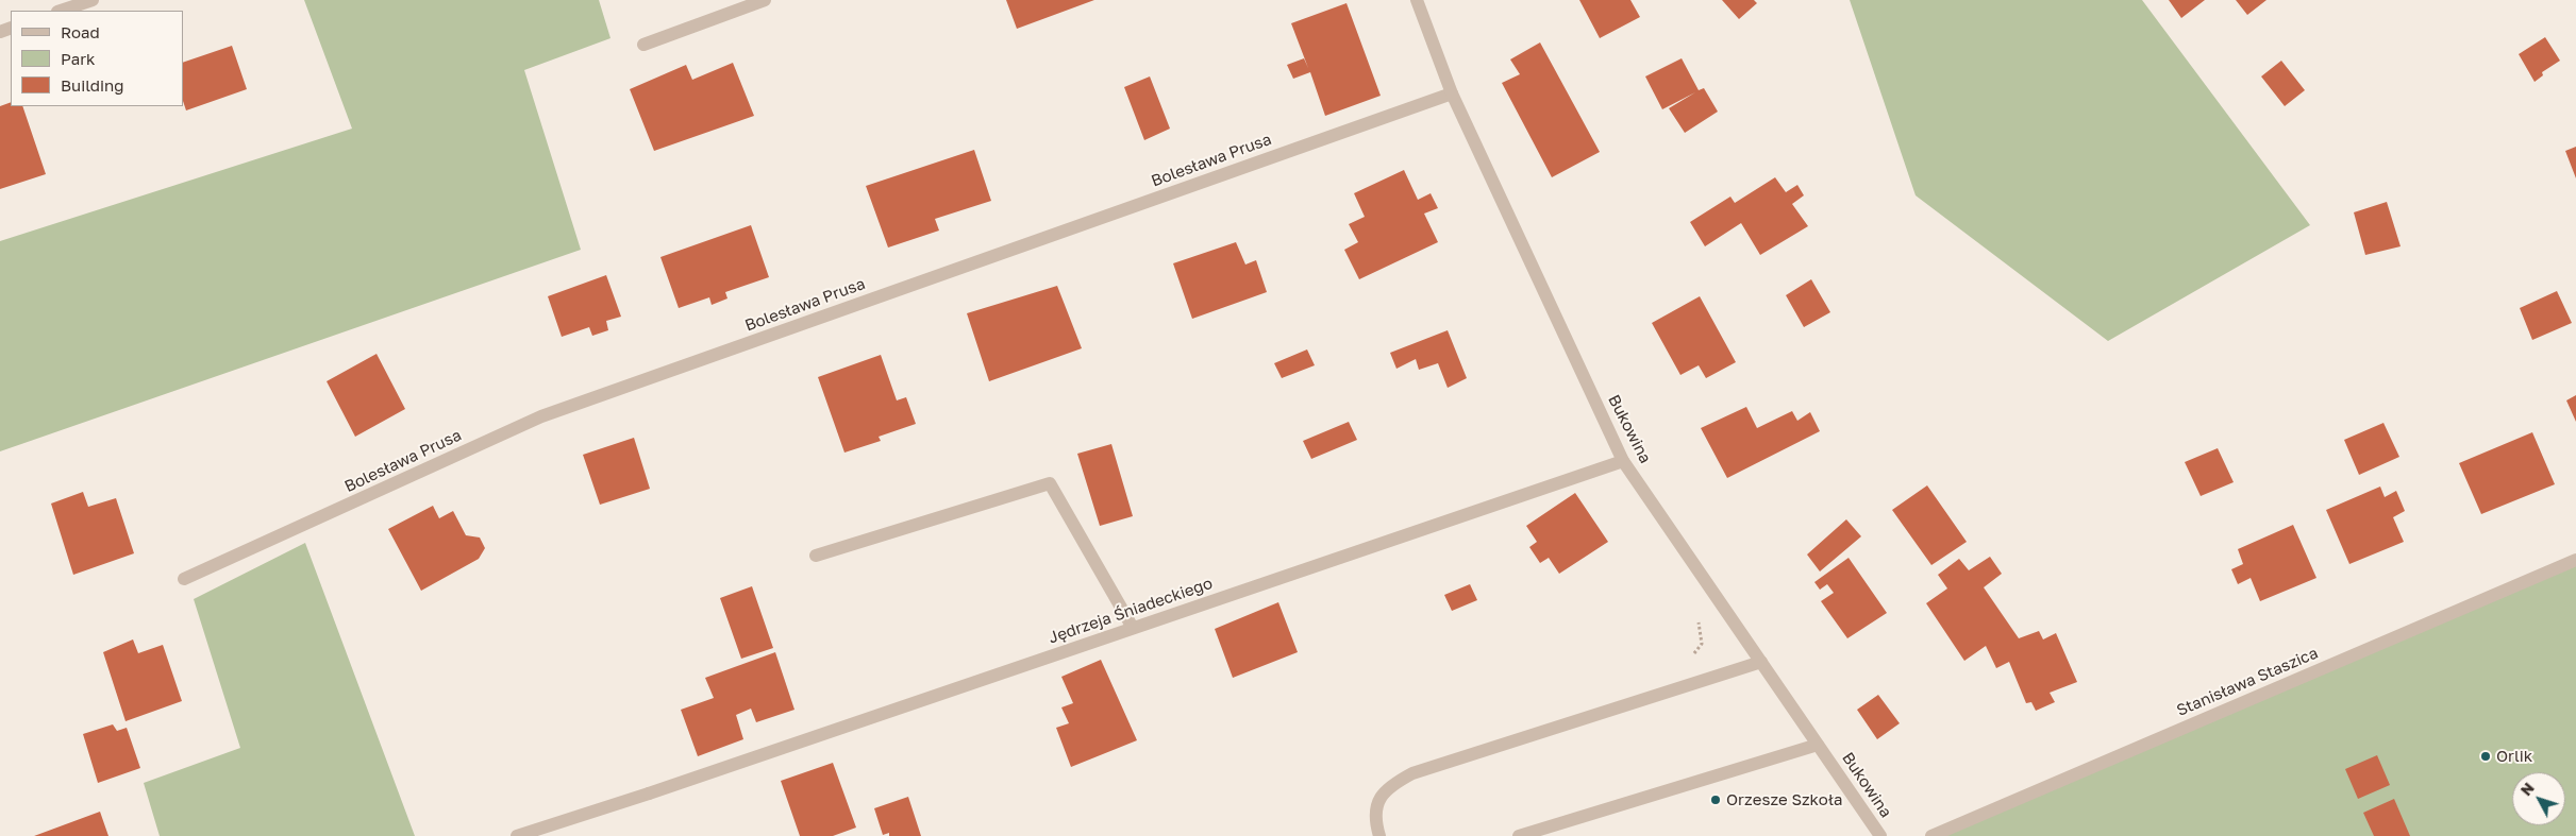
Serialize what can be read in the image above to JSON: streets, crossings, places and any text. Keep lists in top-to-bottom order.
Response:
{
  "streets": {
    "street": [
      "Bolesława Prusa",
      "Bukowina",
      "Jędrzeja Śniadeckiego",
      "Stanisława Staszica"
    ]
  },
  "crossings": [
    ["Bolesława Prusa", "Bukowina"],
    ["Bukowina", "Jędrzeja Śniadeckiego"]
  ],
  "places": ["Orlik", "Orzesze Szkoła"],
  "legend": ["Road", "Park", "Building"],
  "north": "top left"
}
